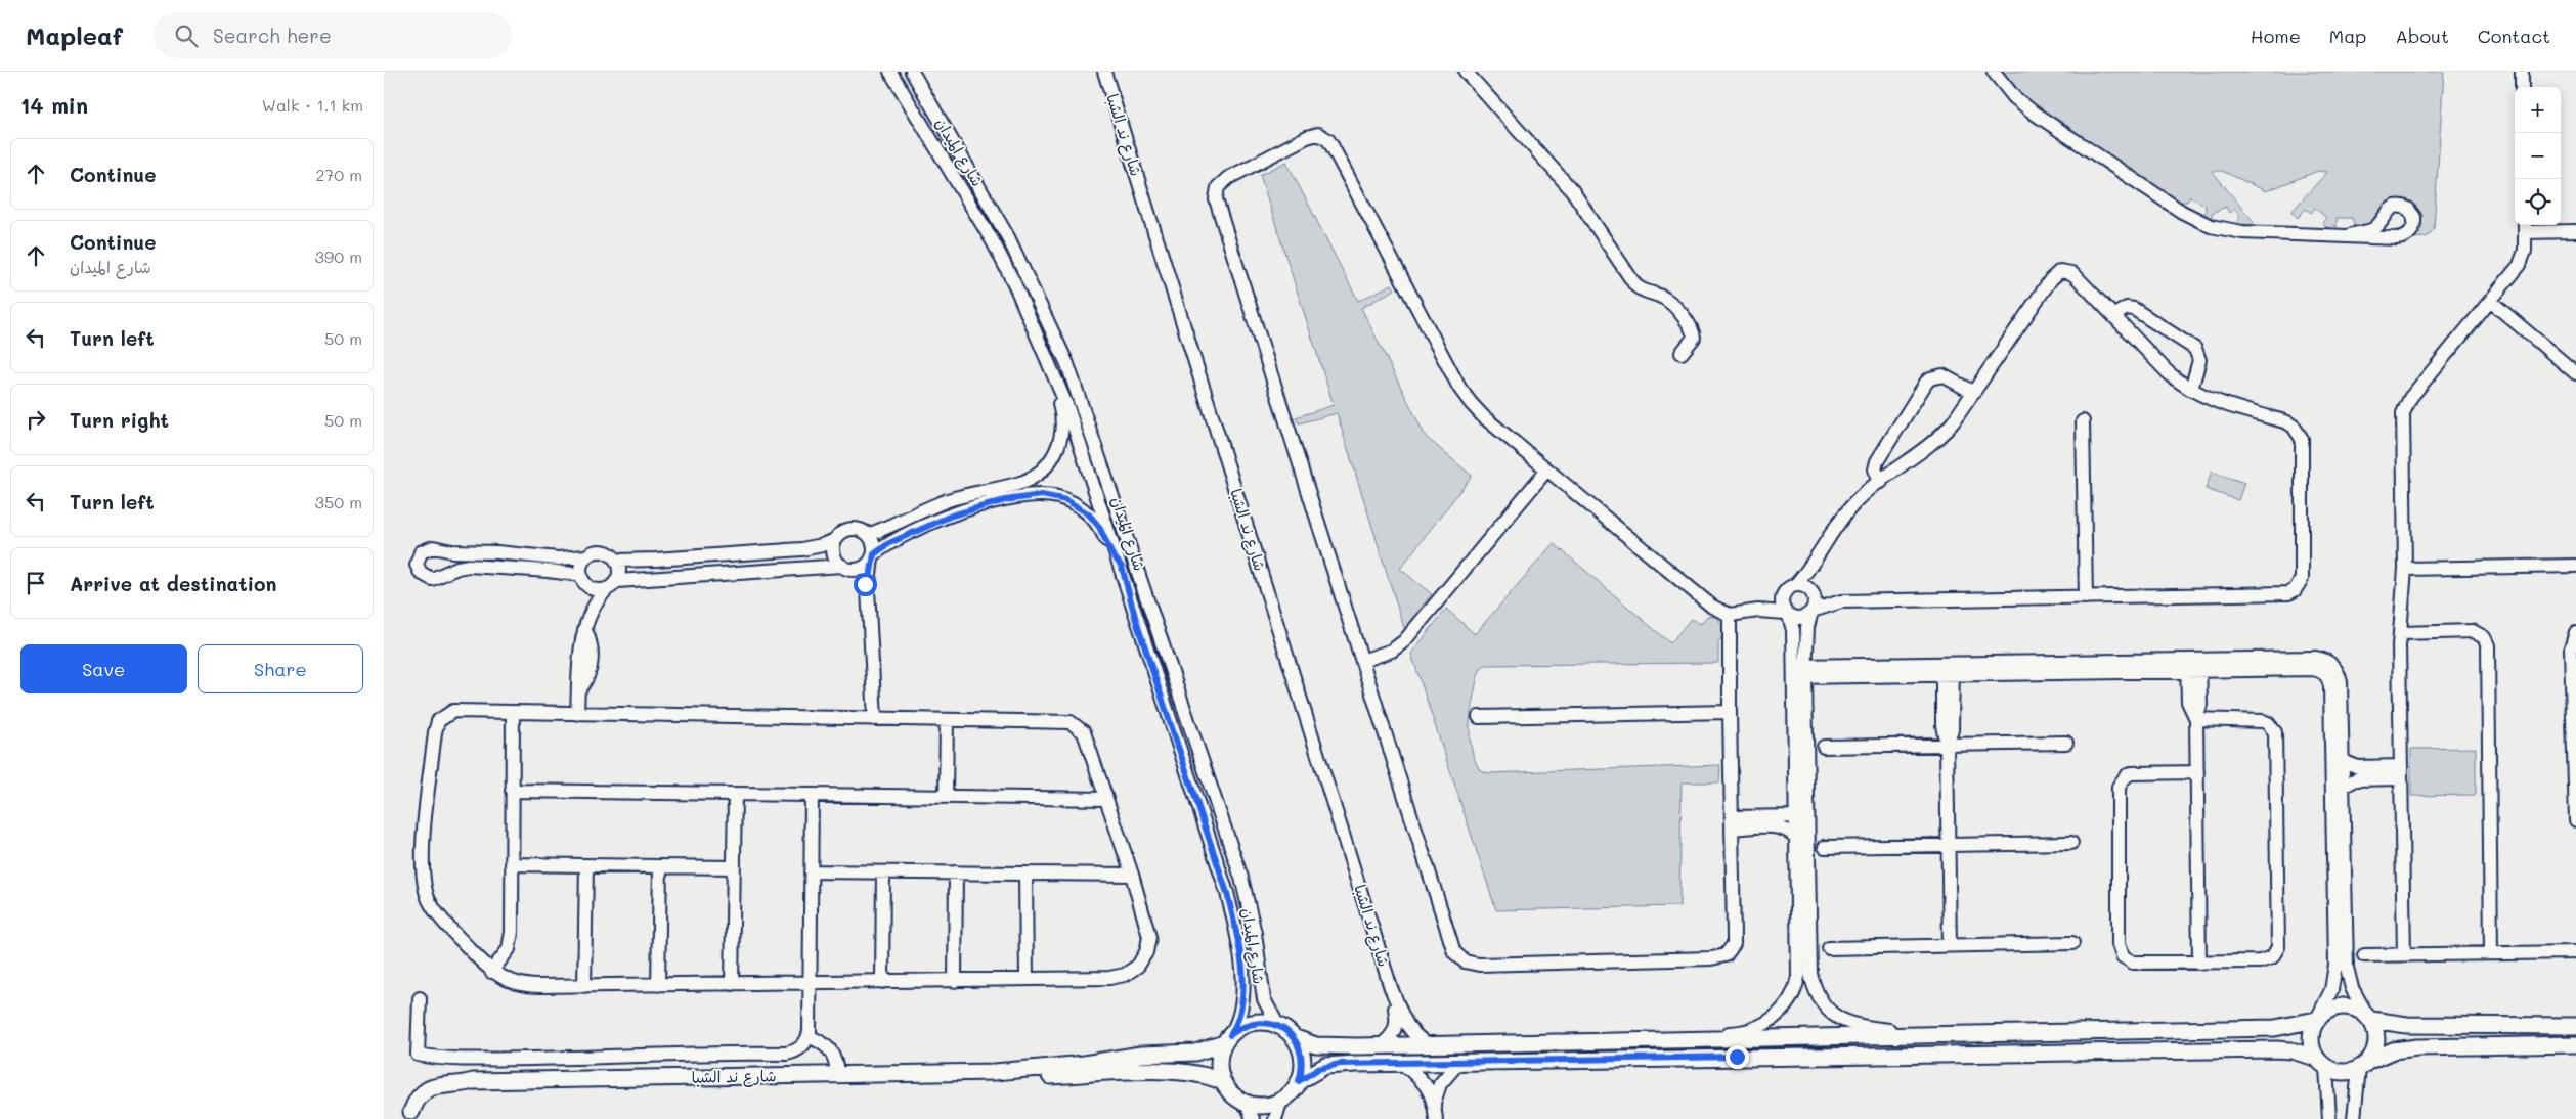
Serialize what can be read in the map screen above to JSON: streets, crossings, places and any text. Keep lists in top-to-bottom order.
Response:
{
  "streets": {
    "main road": ["شارع ند الشبا"],
    "street": ["شارع الميدان"]
  },
  "crossings": [
    ["شارع ند الشبا", "شارع الميدان"]
  ],
  "page": {
    "header": "Mapleaf",
    "search": "Search here",
    "nav": [
      "Home",
      "Map",
      "About",
      "Contact"
    ],
    "heading": ["14 min", "Walk · 1.1 km"],
    "map_buttons": ["+", "−"],
    "list": [
      ["Continue", "270 m"],
      ["Continue", "شارع الميدان", "390 m"],
      ["Turn left", "50 m"],
      ["Turn right", "50 m"],
      ["Turn left", "350 m"],
      "Arrive at destination"
    ],
    "buttons": ["Save", "Share"]
  }
}
